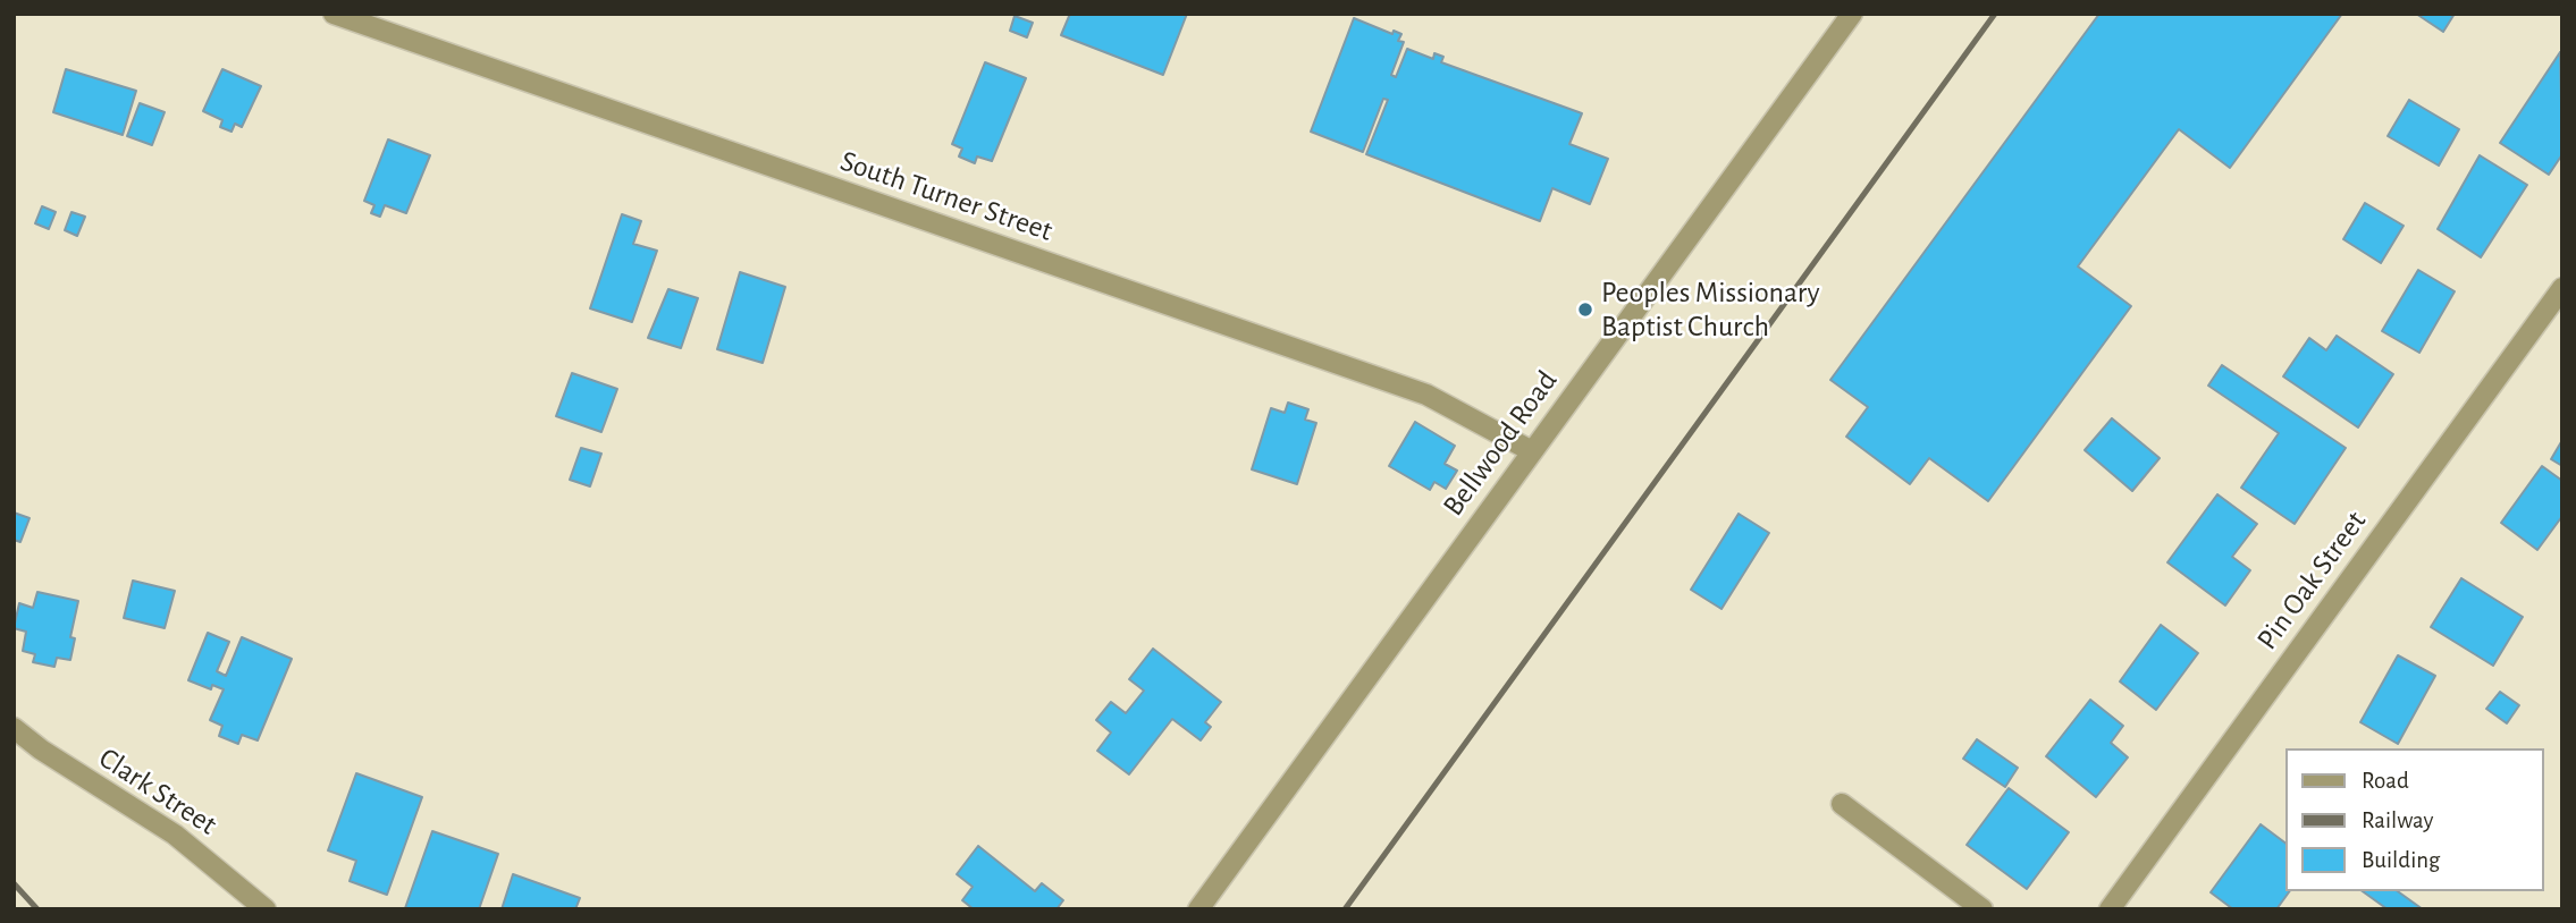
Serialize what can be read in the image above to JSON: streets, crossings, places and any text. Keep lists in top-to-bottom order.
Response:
{
  "streets": {
    "street": [
      "South Turner Street",
      "Bellwood Road",
      "Pin Oak Street",
      "Clark Street"
    ]
  },
  "crossings": [
    ["South Turner Street", "Bellwood Road"]
  ],
  "places": ["Peoples Missionary Baptist Church"],
  "legend": ["Road", "Railway", "Building"]
}
